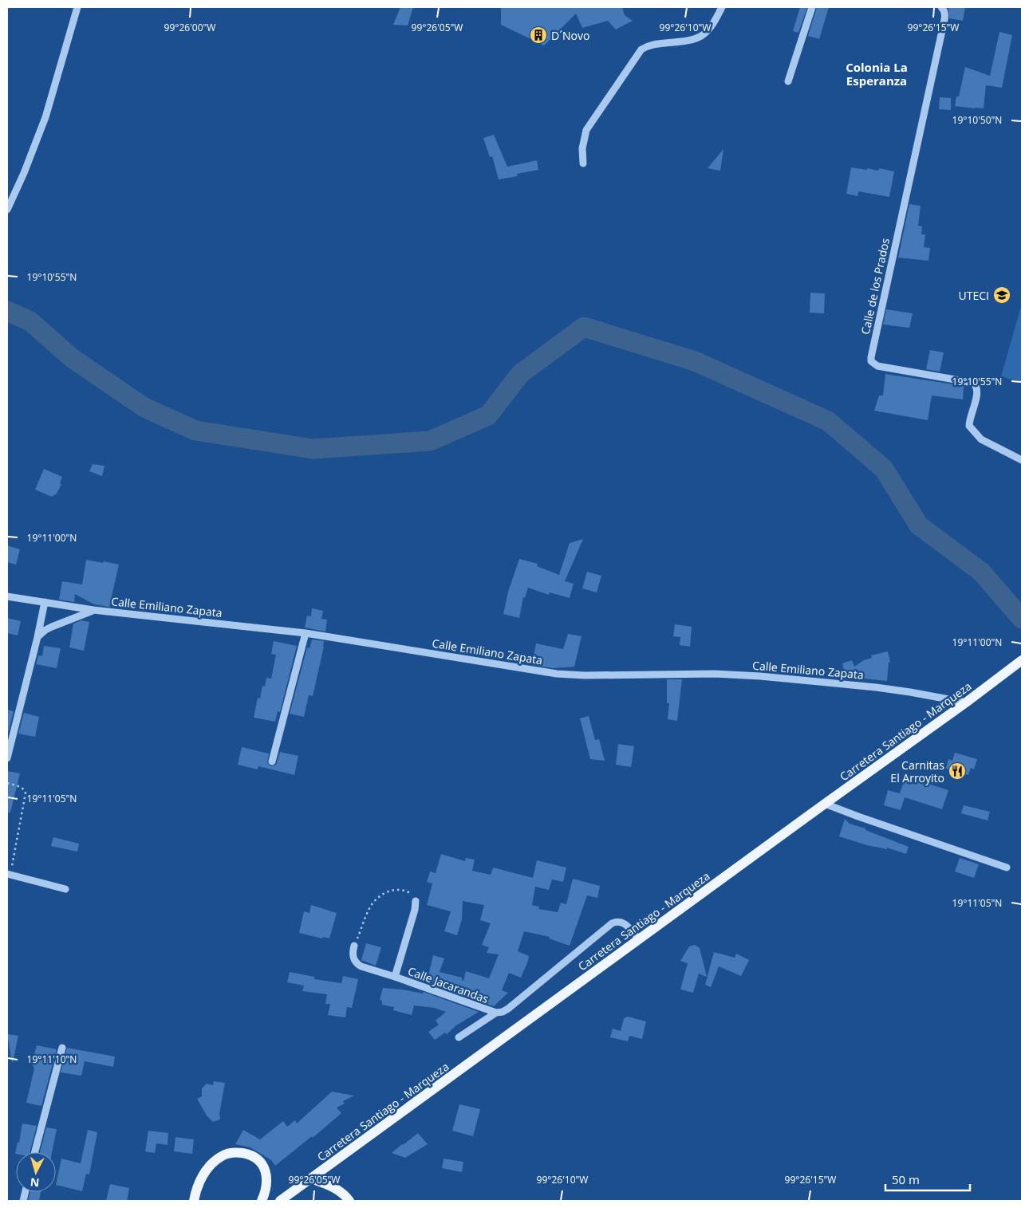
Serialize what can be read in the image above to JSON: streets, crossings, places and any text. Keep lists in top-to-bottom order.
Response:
{
  "streets": {
    "main road": ["Carretera Santiago - Marqueza"],
    "street": ["Calle de los Prados", "Calle Emiliano Zapata", "Calle Jacarandas"]
  },
  "crossings": [
    ["Calle Emiliano Zapata", "Carretera Santiago - Marqueza"],
    ["Carretera Santiago - Marqueza", "Calle Jacarandas"]
  ],
  "districts": ["Colonia La Esperanza"],
  "places": {
    "building": ["D´Novo"],
    "school or university": ["UTECI"],
    "restaurant": ["Carnitas El Arroyito"]
  },
  "scale_bar": "50 m",
  "north": "bottom",
  "coordinates": [
    "99°26'00\"W",
    "99°26'05\"W",
    "99°26'10\"W",
    "99°26'15\"W",
    "19°10'50\"N",
    "19°10'55\"N",
    "19°11'00\"N",
    "19°11'05\"N",
    "19°11'10\"N"
  ]
}
